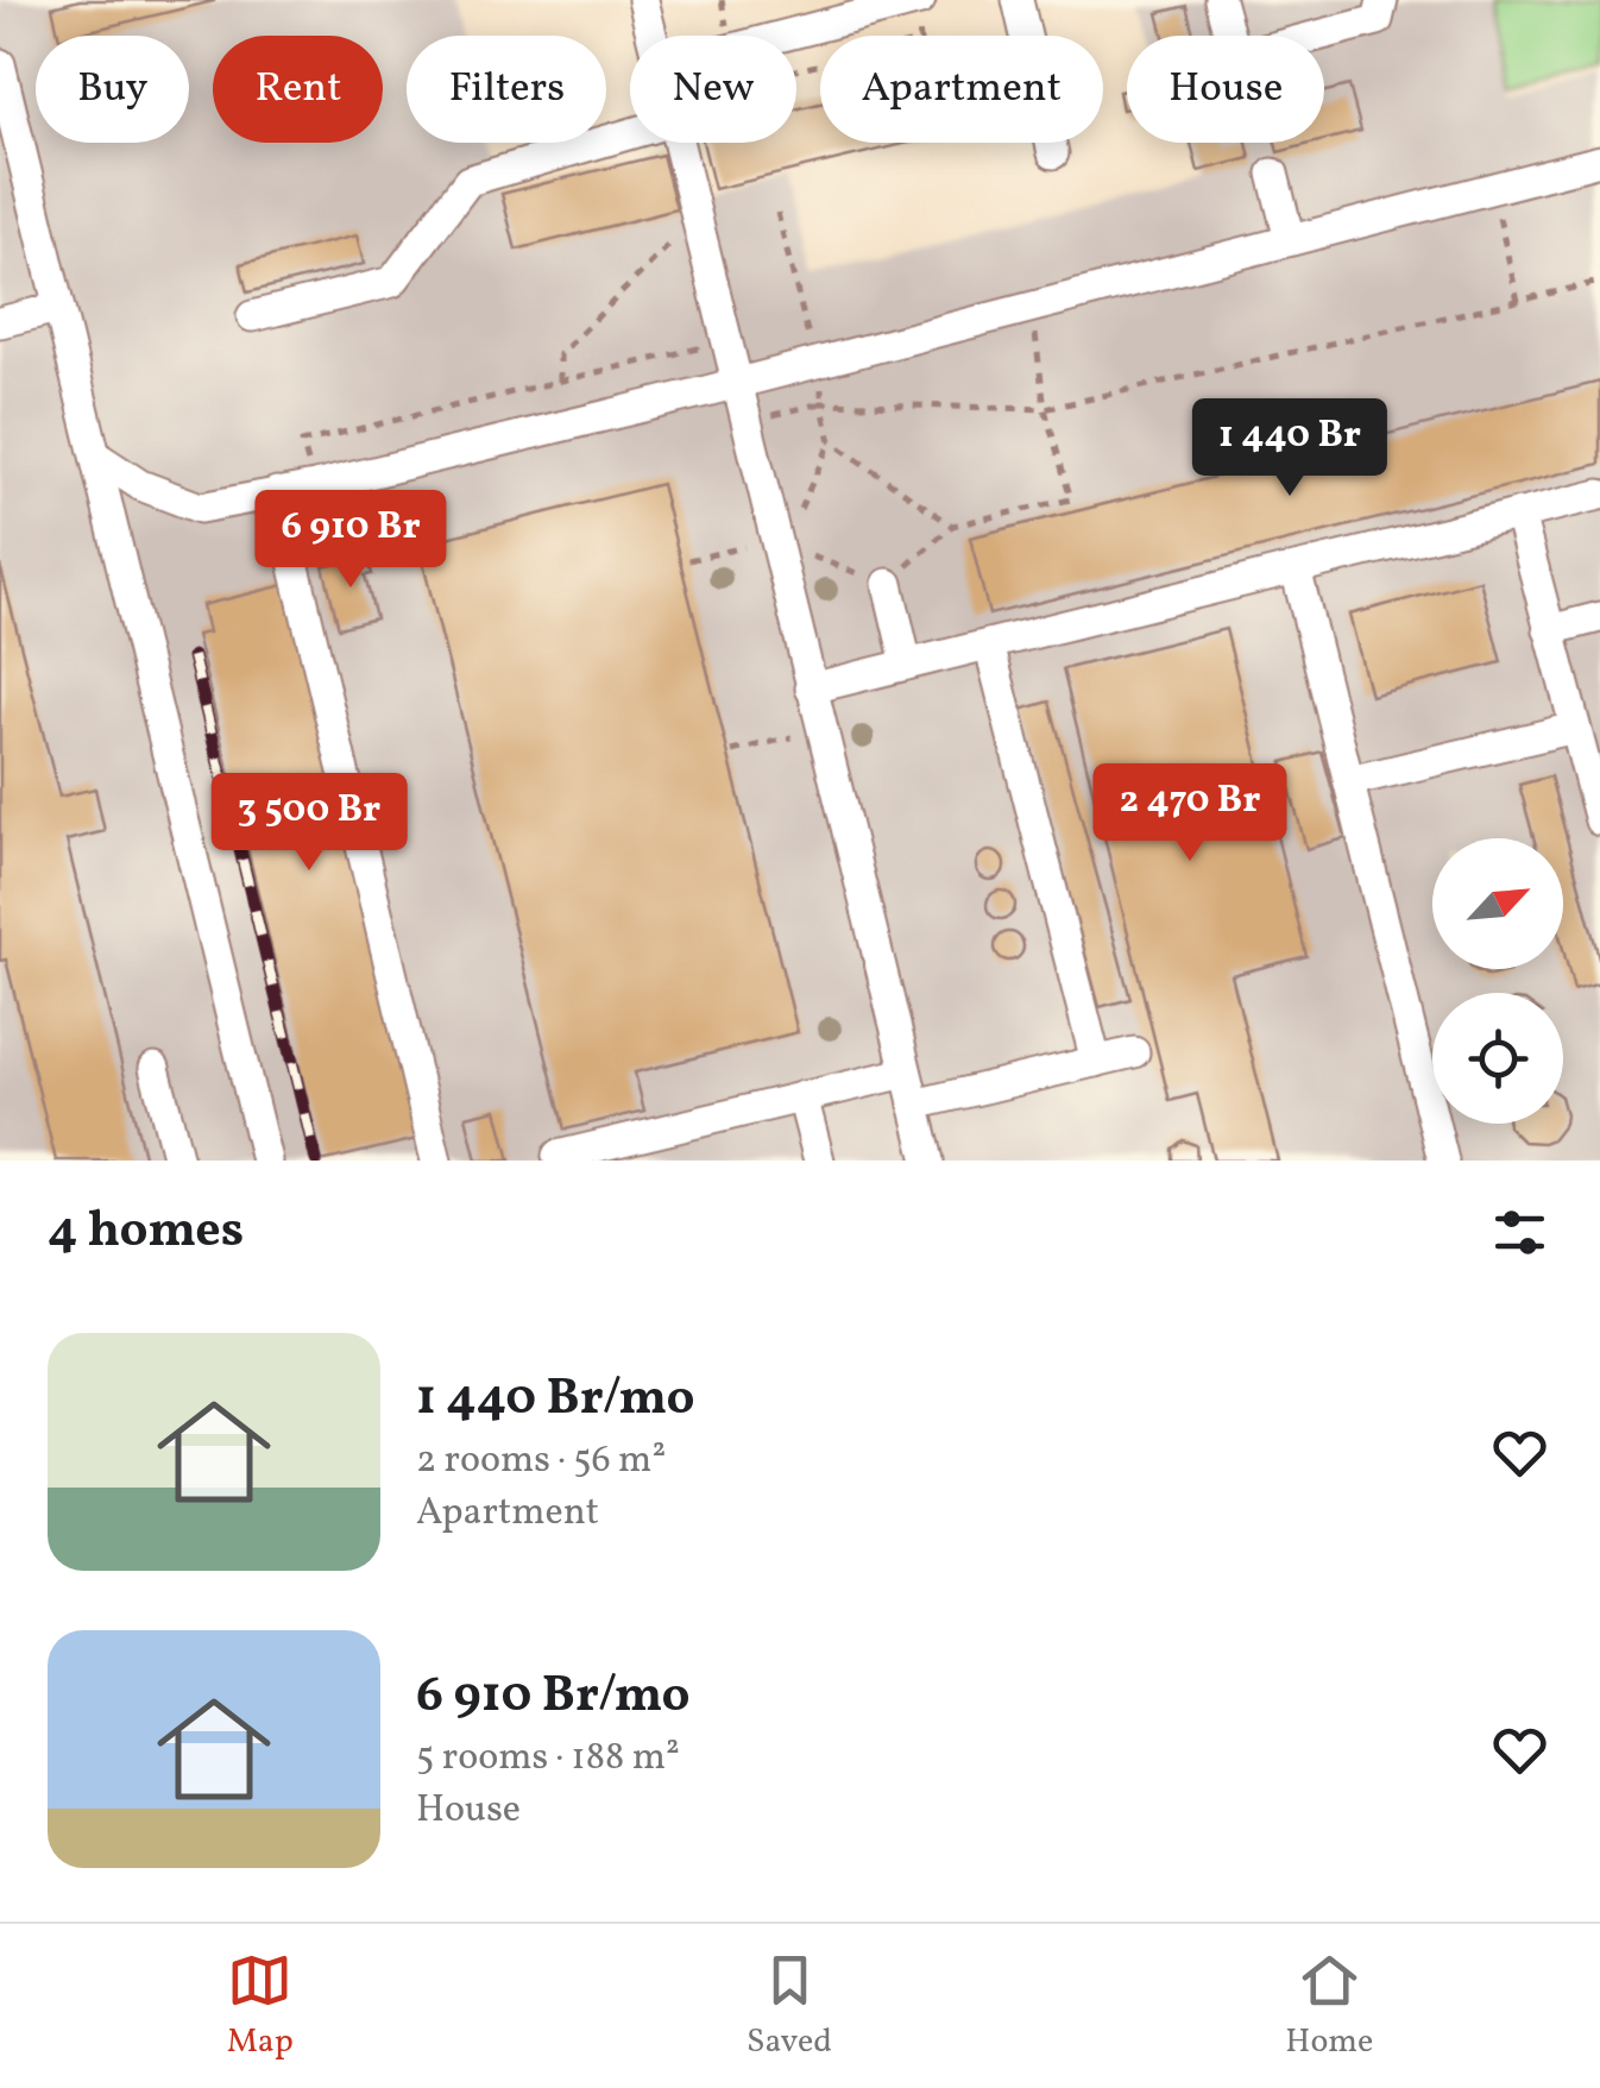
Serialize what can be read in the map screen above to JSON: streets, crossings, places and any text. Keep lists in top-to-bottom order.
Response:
{
  "north": "top right",
  "page": {
    "chip": [
      "Buy",
      "Rent",
      "Filters",
      "New",
      "Apartment",
      "House"
    ],
    "price": [
      "1 440 Br",
      "6 910 Br",
      "2 470 Br",
      "3 500 Br"
    ],
    "heading": "4 homes",
    "list": [
      {
        "name": "1 440 Br/mo",
        "note": "2 rooms · 56 m² · Apartment"
      },
      {
        "name": "6 910 Br/mo",
        "note": "5 rooms · 188 m² · House"
      }
    ],
    "tabs": ["Map", "Saved", "Home"]
  }
}
